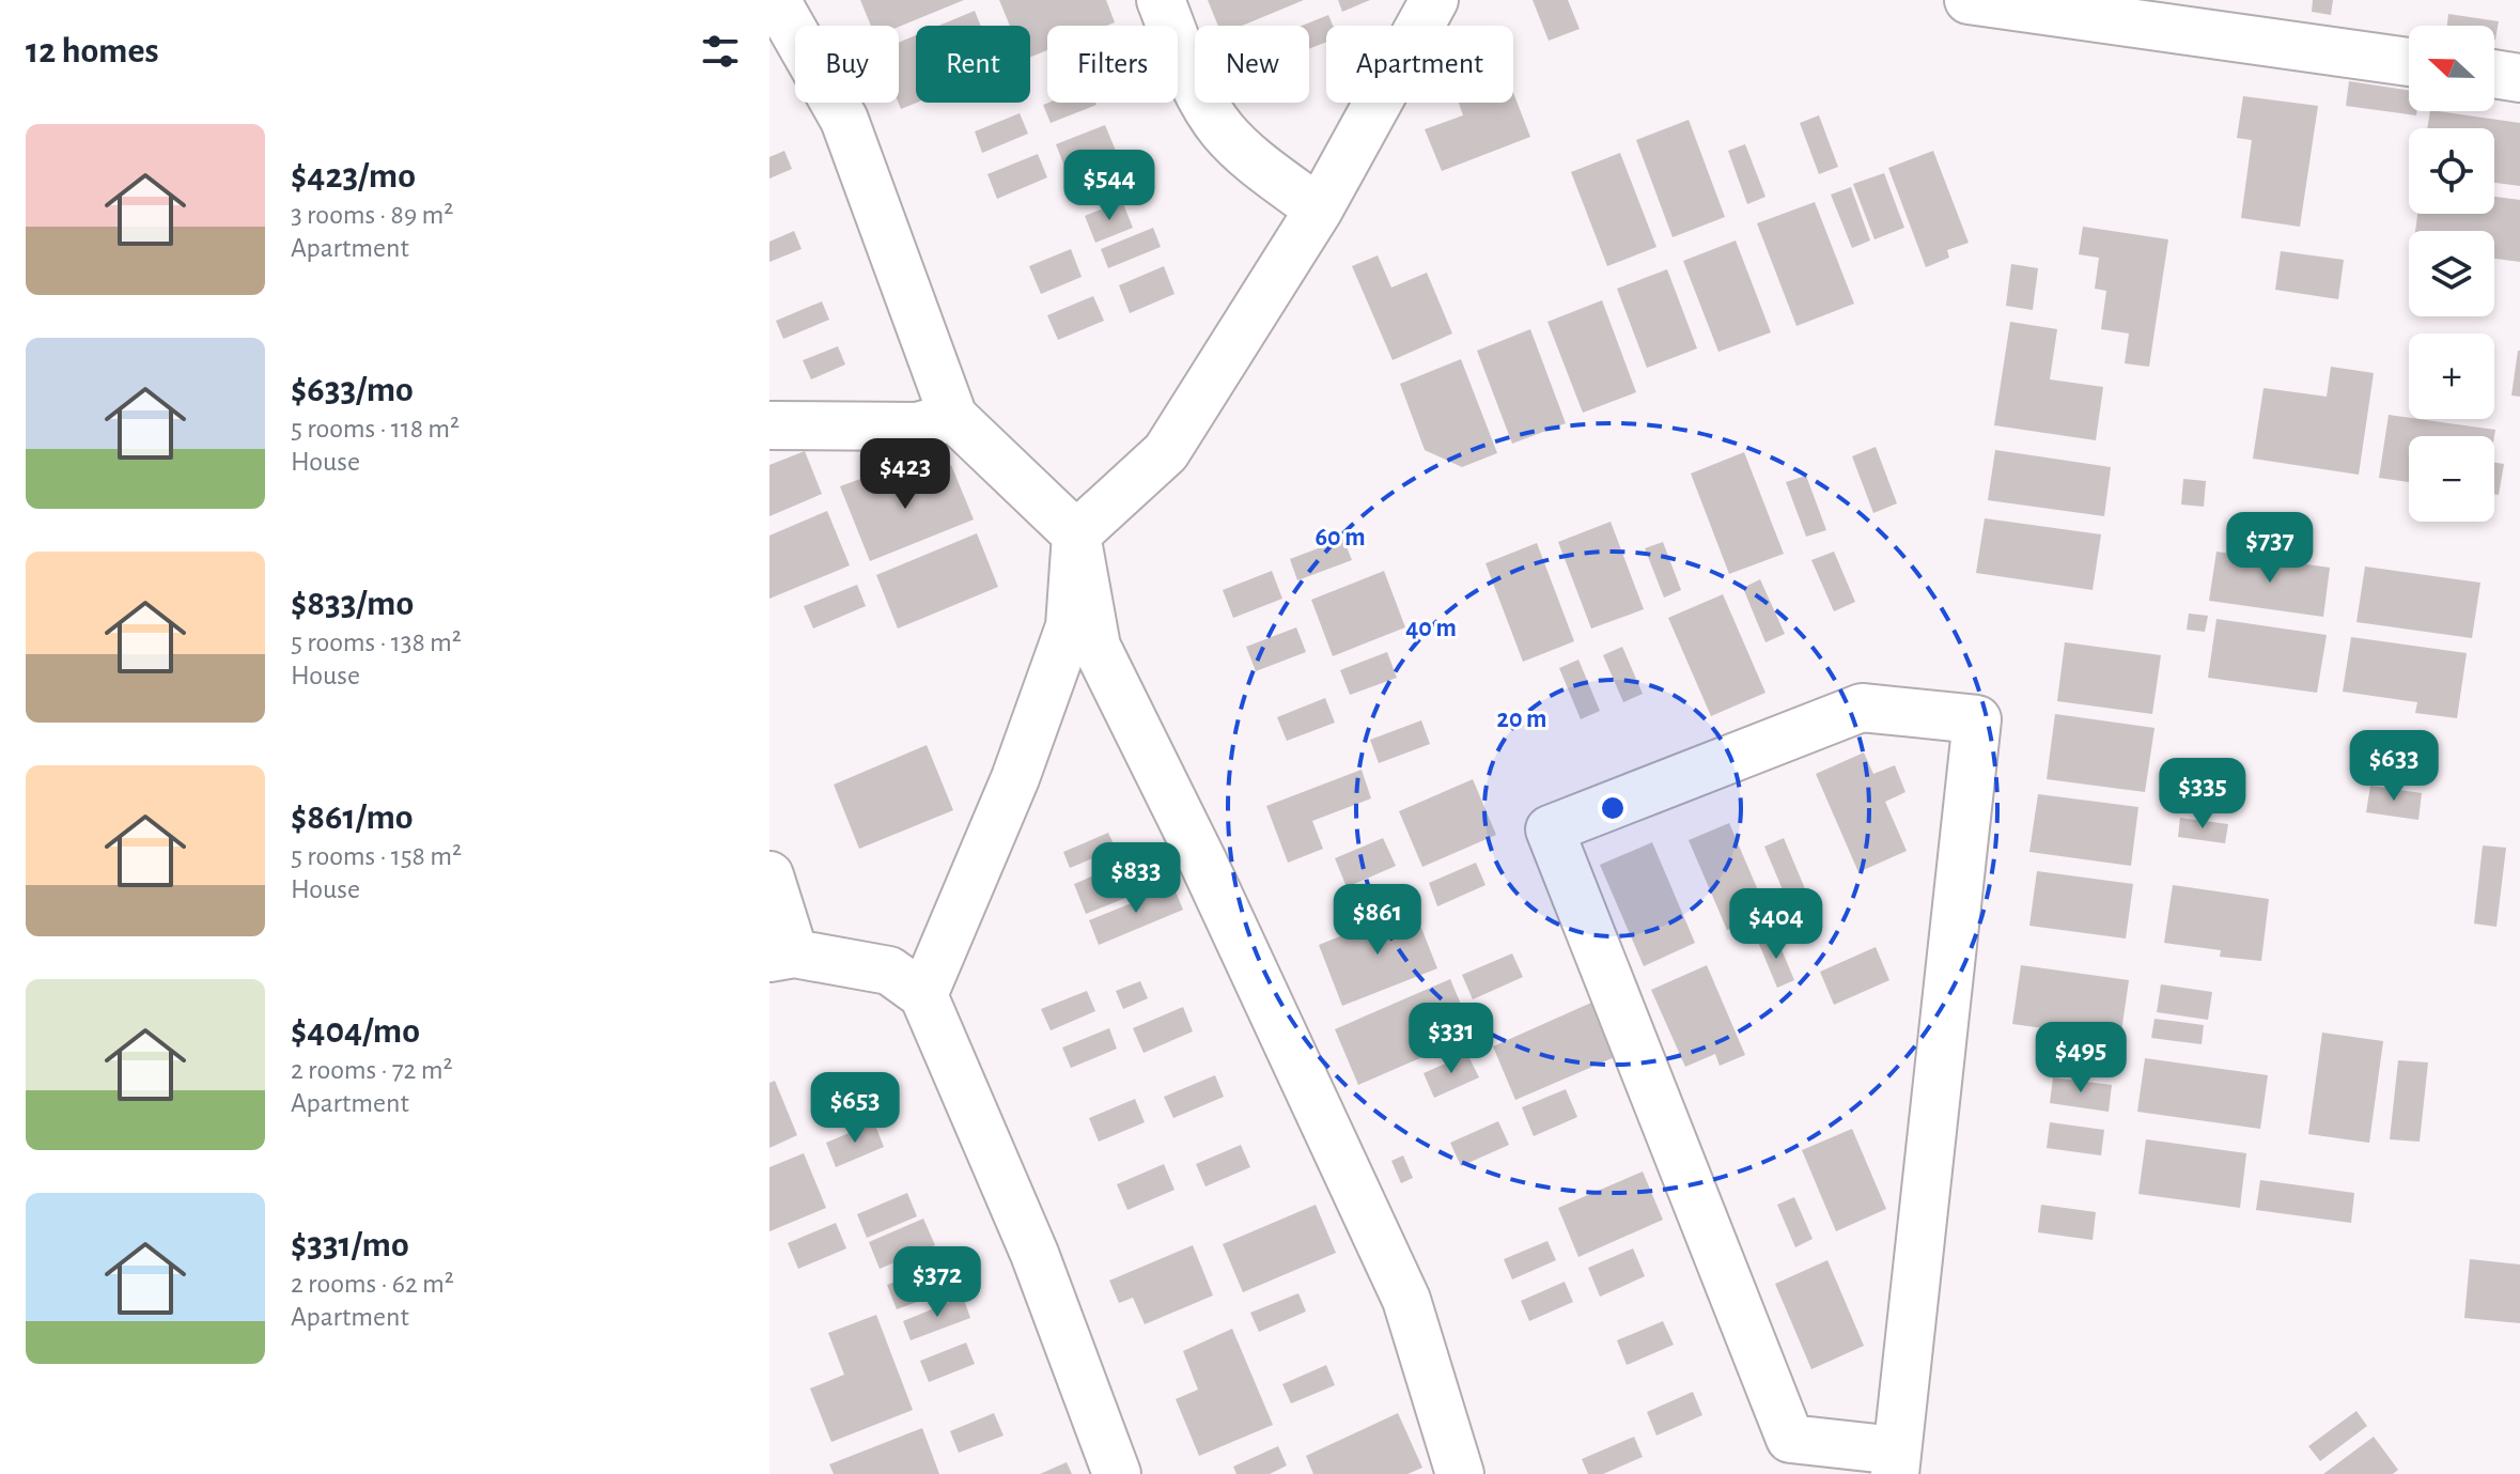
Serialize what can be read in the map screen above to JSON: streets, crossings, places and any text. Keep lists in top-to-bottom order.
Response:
{
  "north": "left",
  "page": {
    "heading": "12 homes",
    "map_buttons": ["+", "−"],
    "chip": [
      "Buy",
      "Rent",
      "Filters",
      "New",
      "Apartment"
    ],
    "list": [
      {
        "name": "$423/mo",
        "note": "3 rooms · 89 m² · Apartment"
      },
      {
        "name": "$633/mo",
        "note": "5 rooms · 118 m² · House"
      },
      {
        "name": "$833/mo",
        "note": "5 rooms · 138 m² · House"
      },
      {
        "name": "$861/mo",
        "note": "5 rooms · 158 m² · House"
      },
      {
        "name": "$404/mo",
        "note": "2 rooms · 72 m² · Apartment"
      },
      {
        "name": "$331/mo",
        "note": "2 rooms · 62 m² · Apartment"
      }
    ],
    "price": [
      "$544",
      "$423",
      "$737",
      "$633",
      "$335",
      "$833",
      "$861",
      "$404",
      "$331",
      "$495",
      "$653",
      "$372"
    ]
  },
  "rings": ["60 m", "40 m", "20 m"]
}
